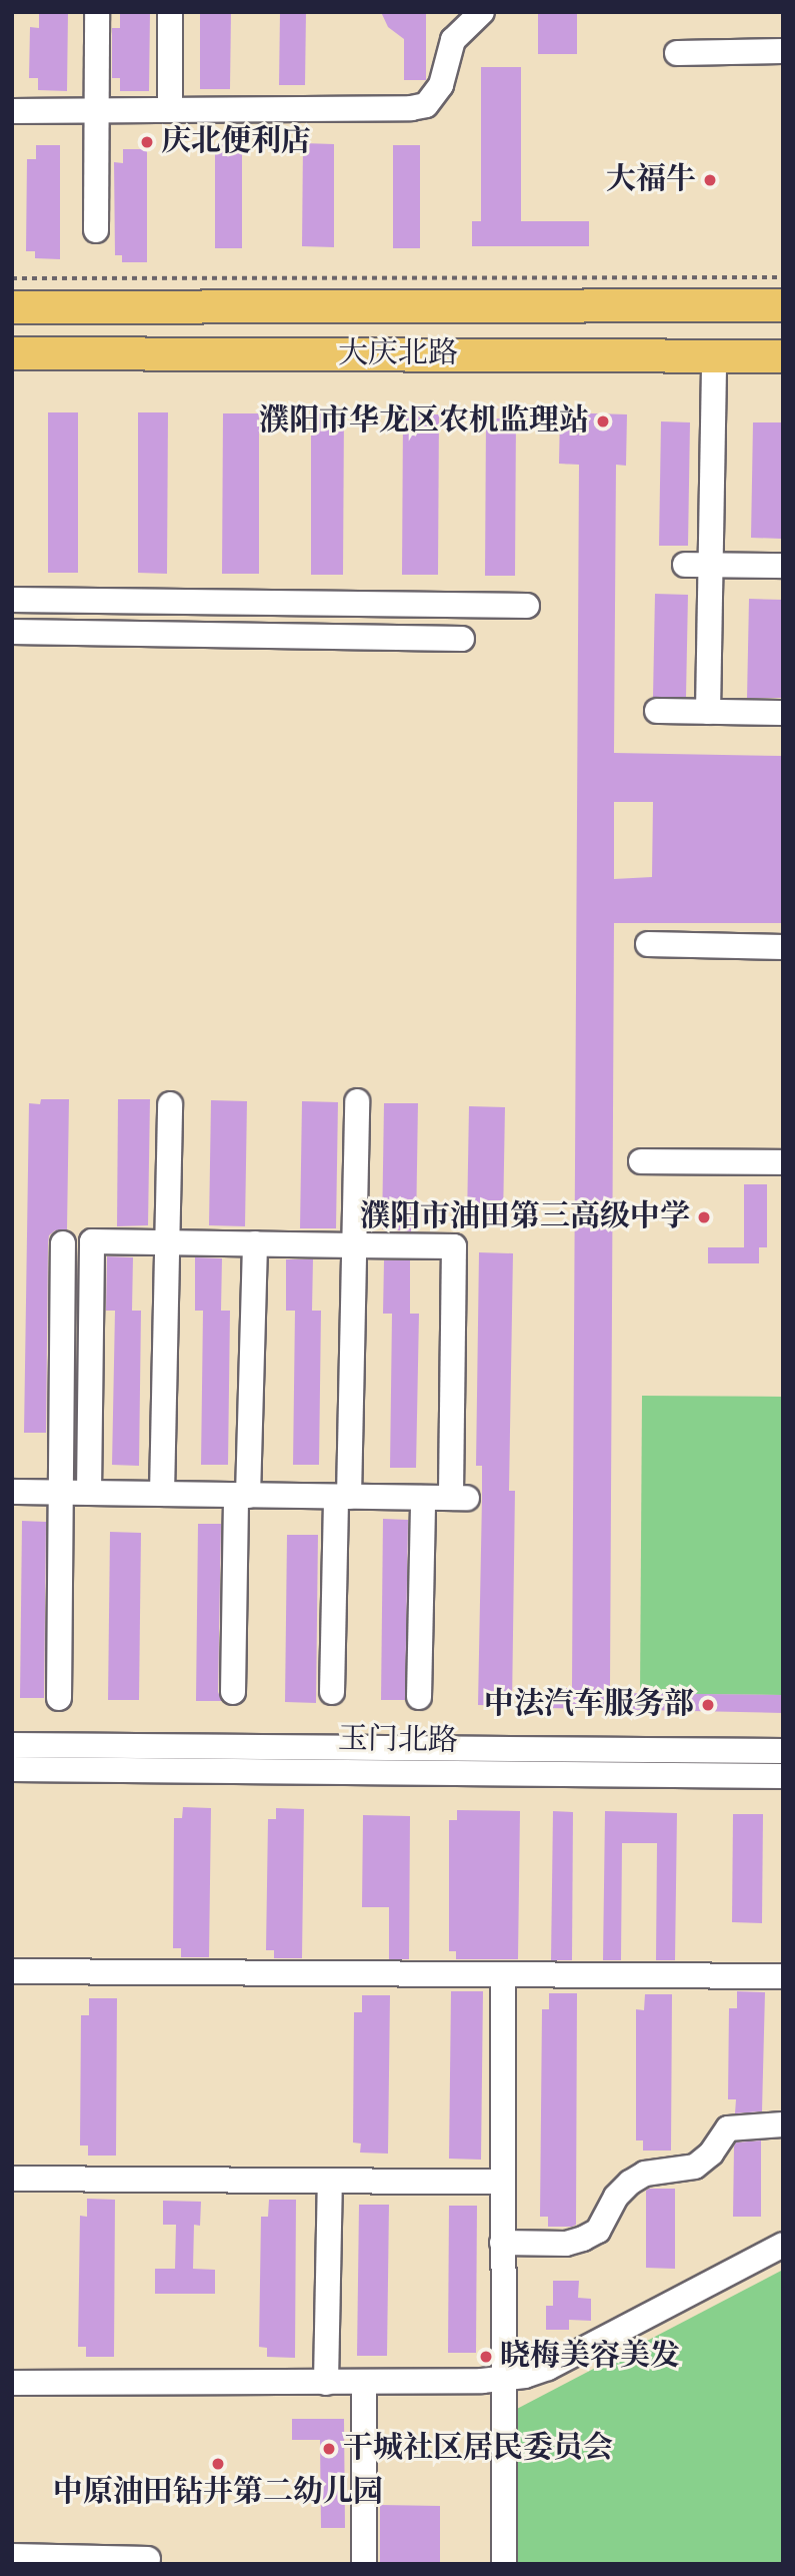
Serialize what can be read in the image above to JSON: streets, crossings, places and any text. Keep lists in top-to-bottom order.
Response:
{
  "streets": {
    "main road": ["大庆北路"],
    "street": ["玉门北路"]
  },
  "places": [
    "庆北便利店",
    "大福牛",
    "濮阳市华龙区农机监理站",
    "濮阳市油田第三高级中学",
    "中法汽车服务部",
    "晓梅美容美发",
    "干城社区居民委员会",
    "中原油田钻井第二幼儿园"
  ]
}
